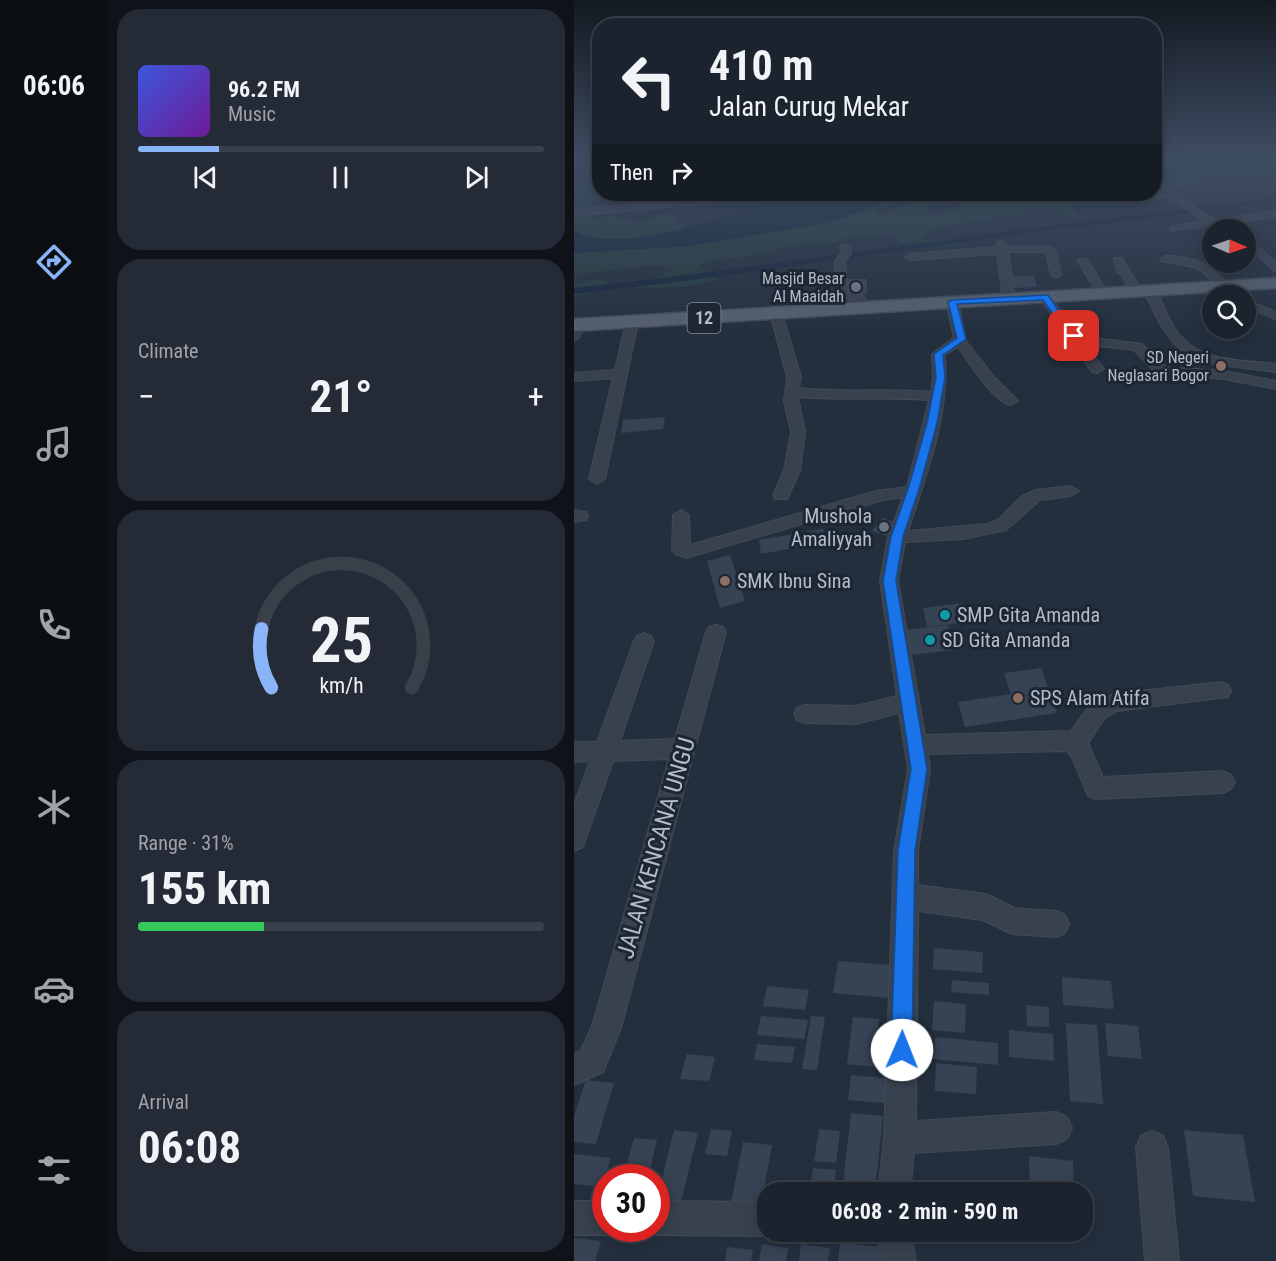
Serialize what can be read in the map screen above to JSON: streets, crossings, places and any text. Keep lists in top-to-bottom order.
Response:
{
  "streets": {
    "main road": ["12"],
    "street": ["JALAN KENCANA UNGU"]
  },
  "places": [
    "Masjid Besar Al Maaidah",
    "SD Negeri Neglasari Bogor",
    "Mushola Amaliyyah",
    "SMK Ibnu Sina",
    "SMP Gita Amanda",
    "SD Gita Amanda",
    "SPS Alam Atifa"
  ],
  "north": "right",
  "page": {
    "tabs": "06:06",
    "turn": ["410 m", "Jalan Curug Mekar"],
    "song": ["96.2 FM", "Music"],
    "then": "Then",
    "tile": [
      "Climate",
      ["Range · 31%", "155 km"],
      ["Arrival", "06:08"]
    ],
    "heat": ["−", "21°", "+"],
    "limit": "30",
    "trip": "06:08 · 2 min · 590 m",
    "gauge": ["25", "km/h"]
  }
}
